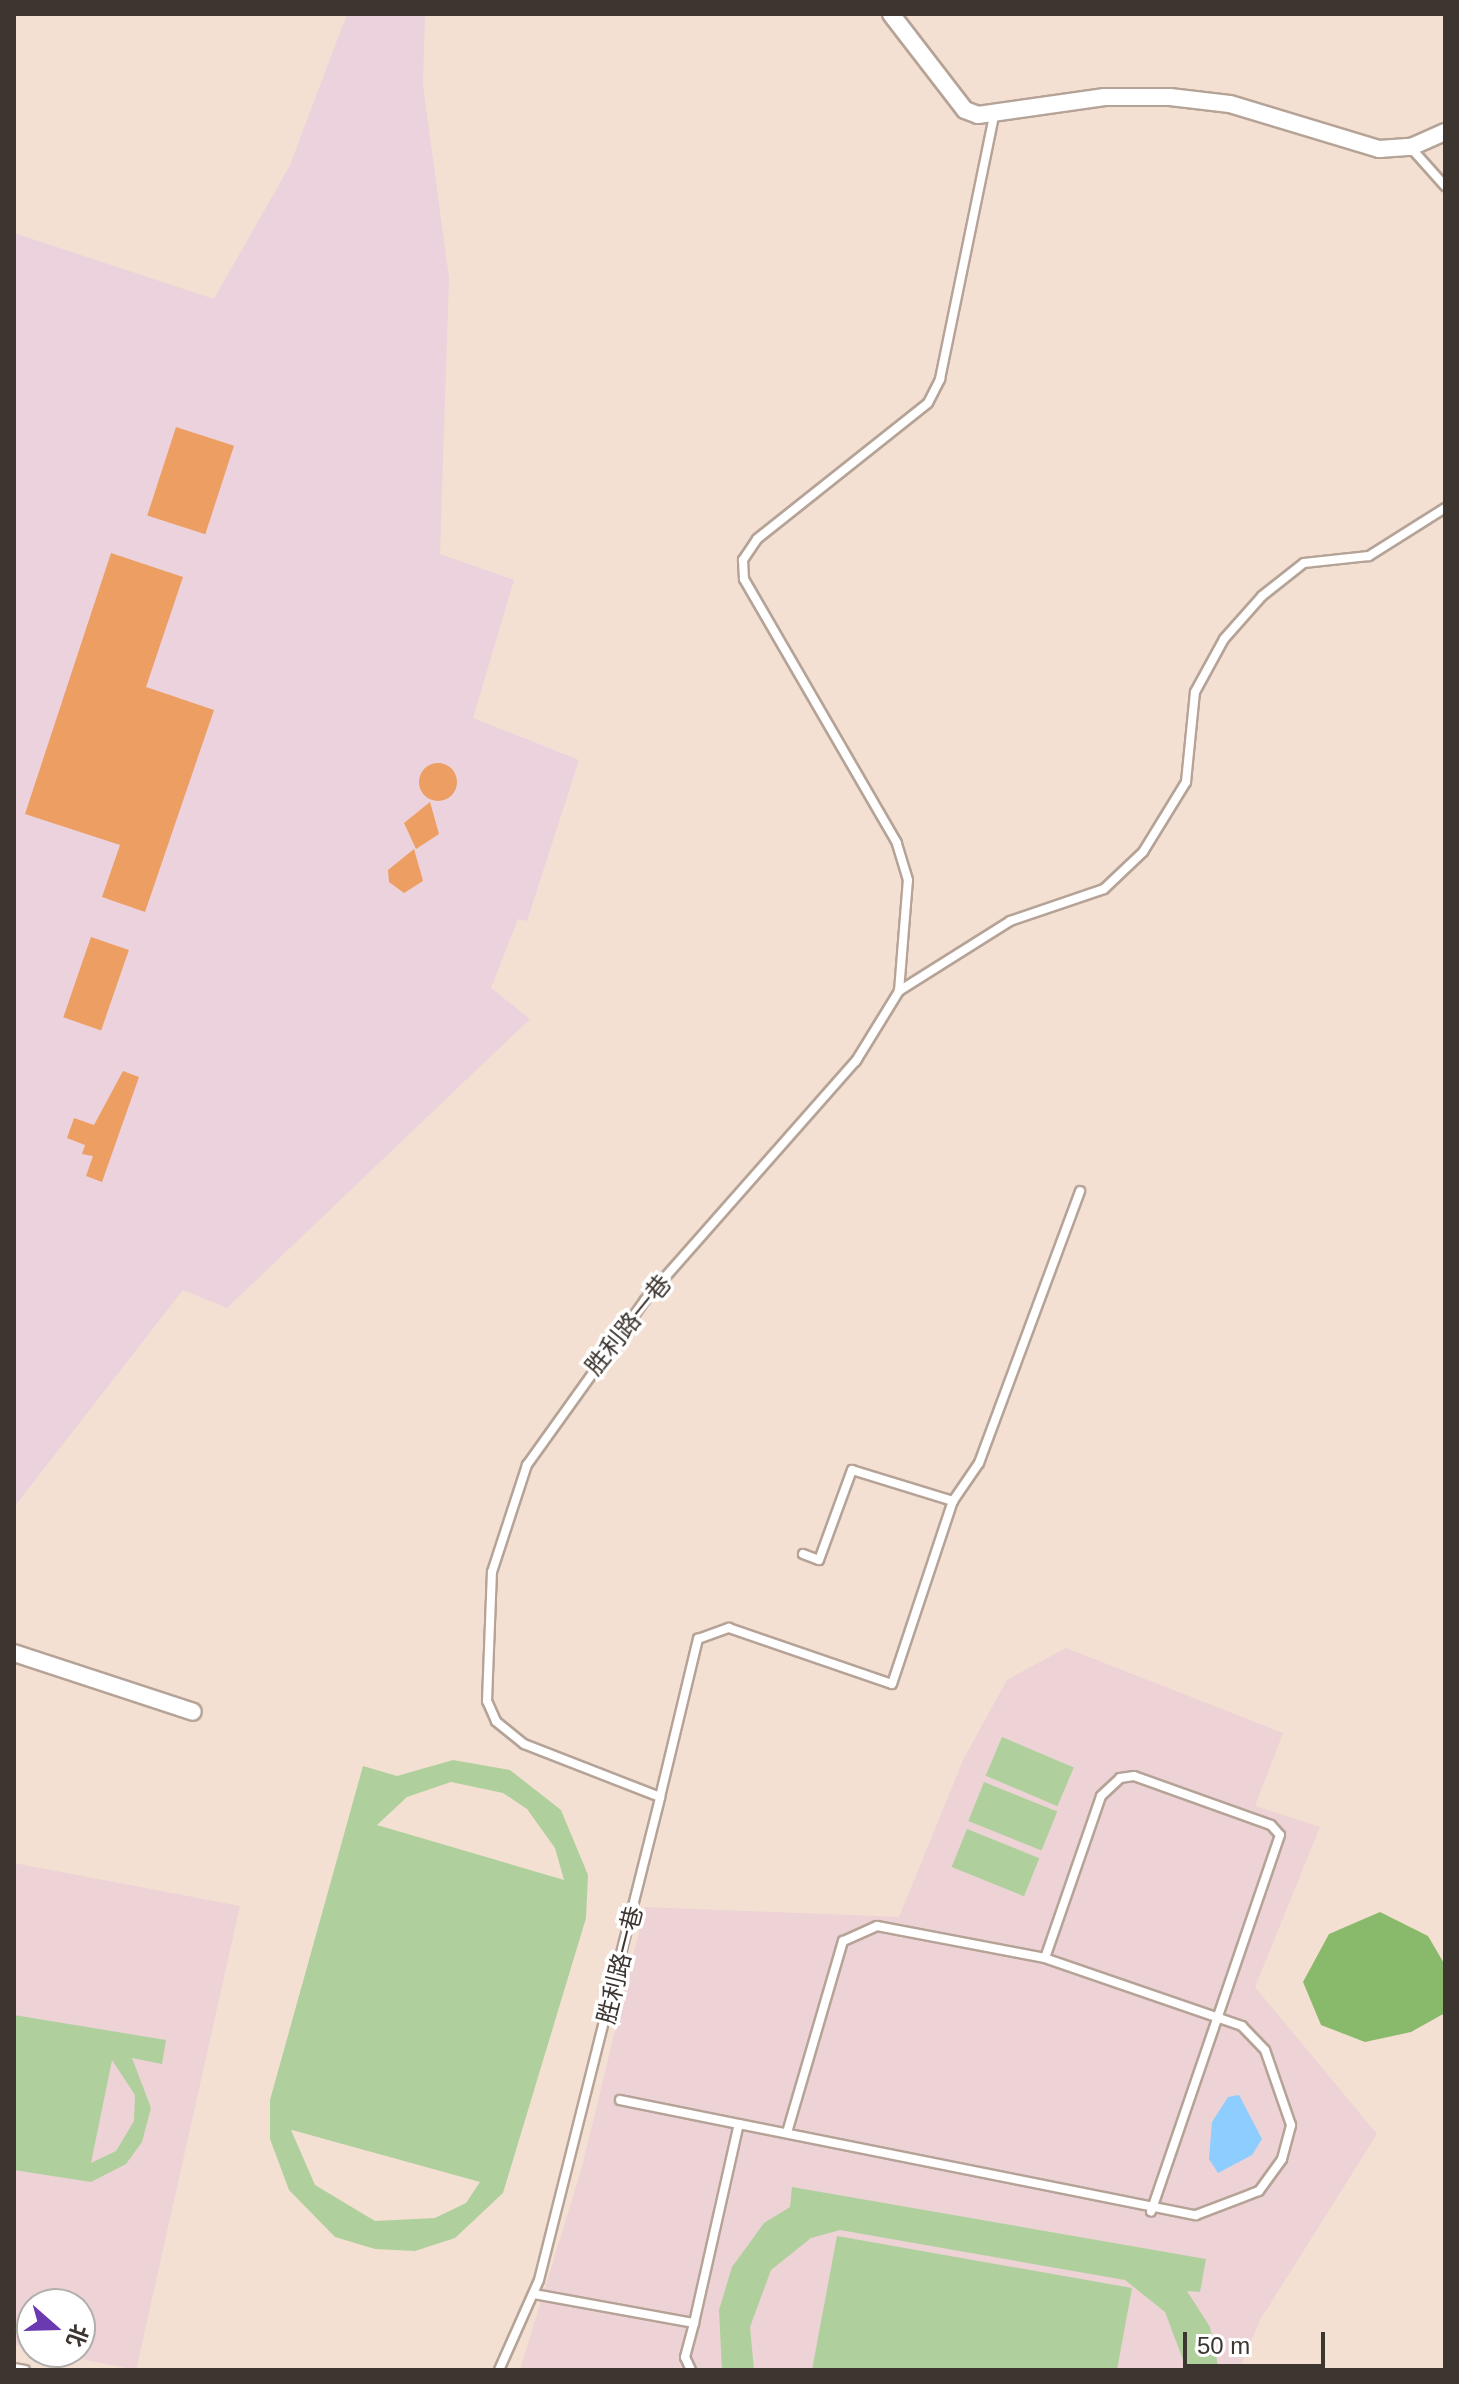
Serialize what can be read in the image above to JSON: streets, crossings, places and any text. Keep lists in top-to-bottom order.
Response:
{
  "streets": {
    "lane": ["胜利路一巷"]
  },
  "scale_bar": "50 m",
  "north": "right"
}
